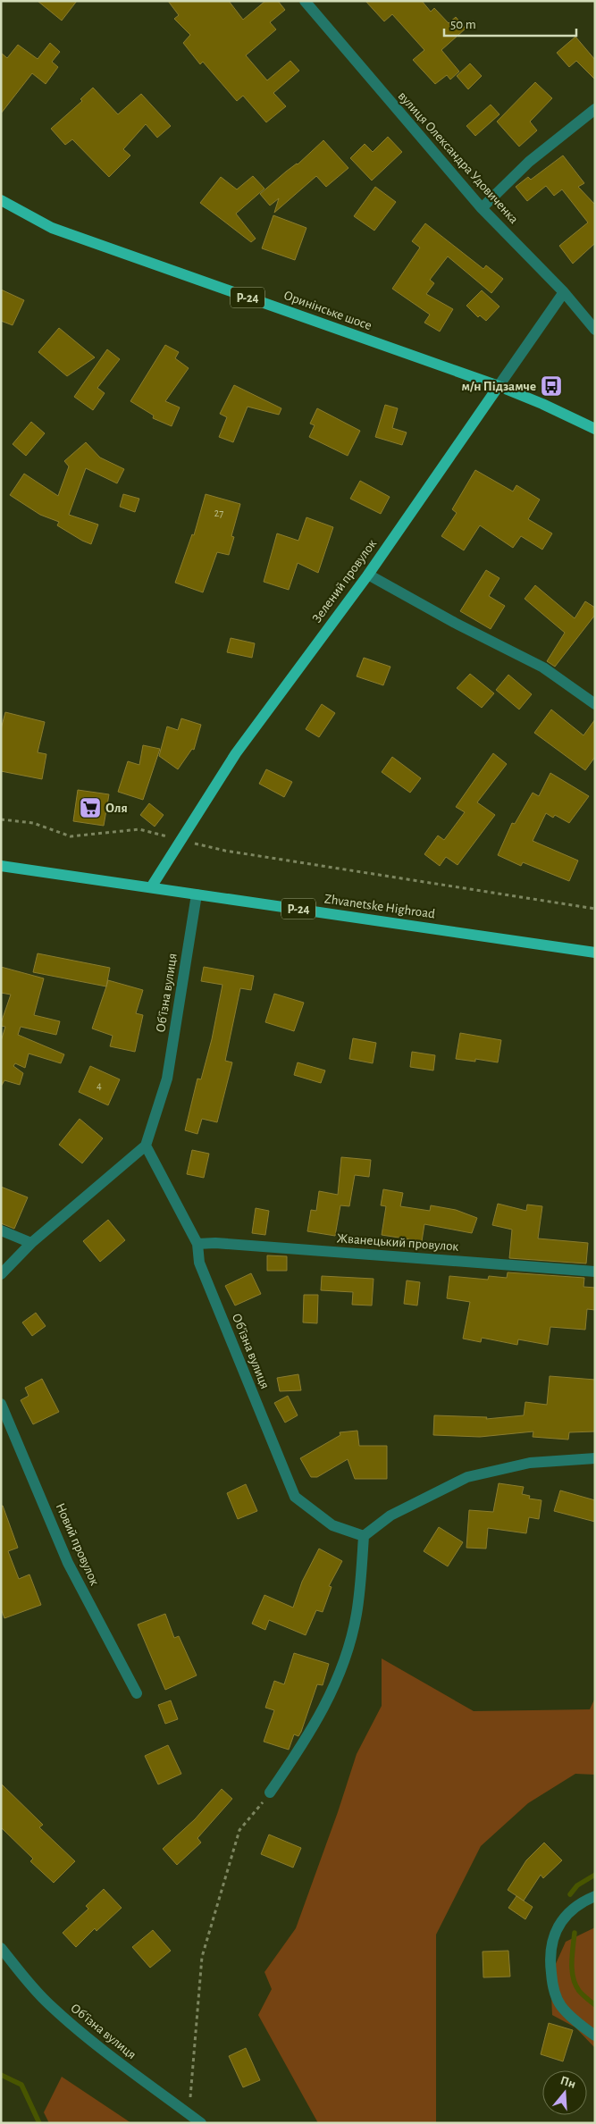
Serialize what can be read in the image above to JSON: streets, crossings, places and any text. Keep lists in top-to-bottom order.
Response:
{
  "streets": {
    "main road": [
      "Р-24",
      "Оринінське шосе",
      "Зелений провулок",
      "Zhvanetske Highroad"
    ],
    "street": [
      "вулиця Олександра Удовиченка",
      "Обʼїзна вулиця",
      "Жванецький провулок",
      "Новий провулок"
    ]
  },
  "crossings": [
    ["вулиця Олександра Удовиченка", "Зелений провулок"],
    ["Оринінське шосе", "Зелений провулок"],
    ["Зелений провулок", "Zhvanetske Highroad"],
    ["Zhvanetske Highroad", "Обʼїзна вулиця"],
    ["Обʼїзна вулиця", "Жванецький провулок"]
  ],
  "places": {
    "bus stop": ["м/н Підзамче"],
    "supermarket": ["Оля"]
  },
  "house_numbers": ["27", "4"],
  "scale_bar": "50 m",
  "north": "top"
}
